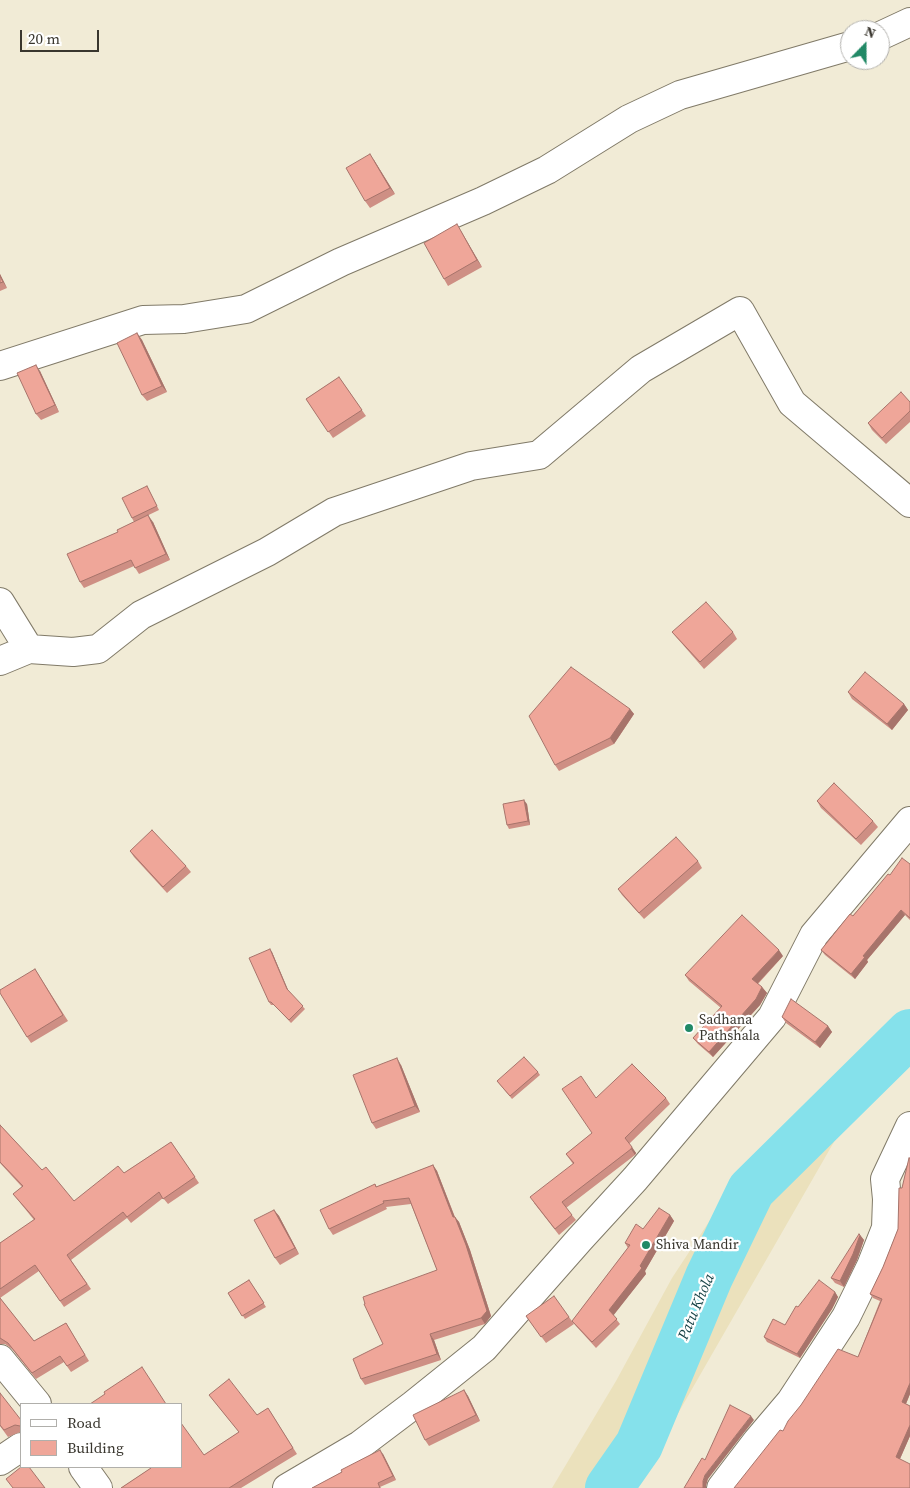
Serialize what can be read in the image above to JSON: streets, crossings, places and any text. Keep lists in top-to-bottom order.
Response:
{
  "water": ["Patu Khola"],
  "places": ["Sadhana Pathshala", "Shiva Mandir"],
  "legend": ["Road", "Building"],
  "scale_bar": "20 m",
  "north": "top"
}
